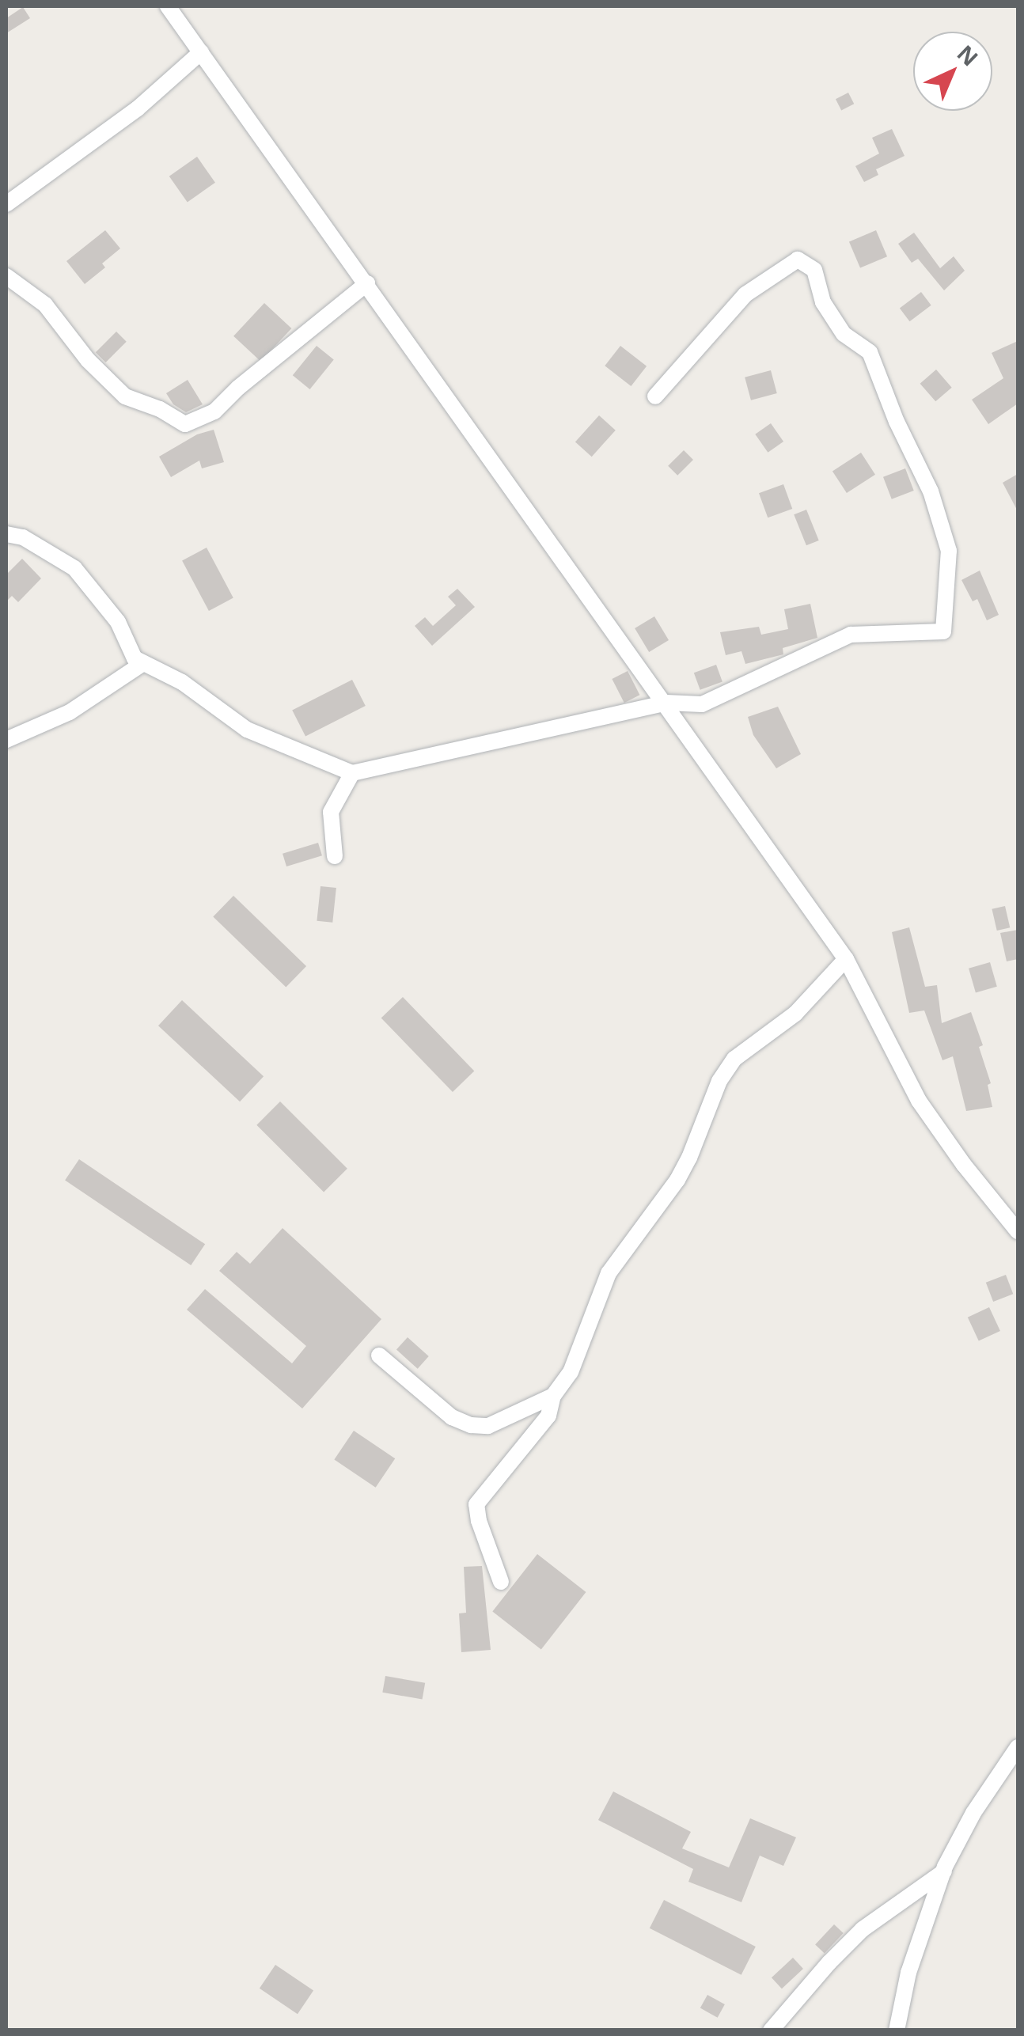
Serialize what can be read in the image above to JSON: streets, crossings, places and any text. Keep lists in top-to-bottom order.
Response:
{
  "north": "top right"
}
